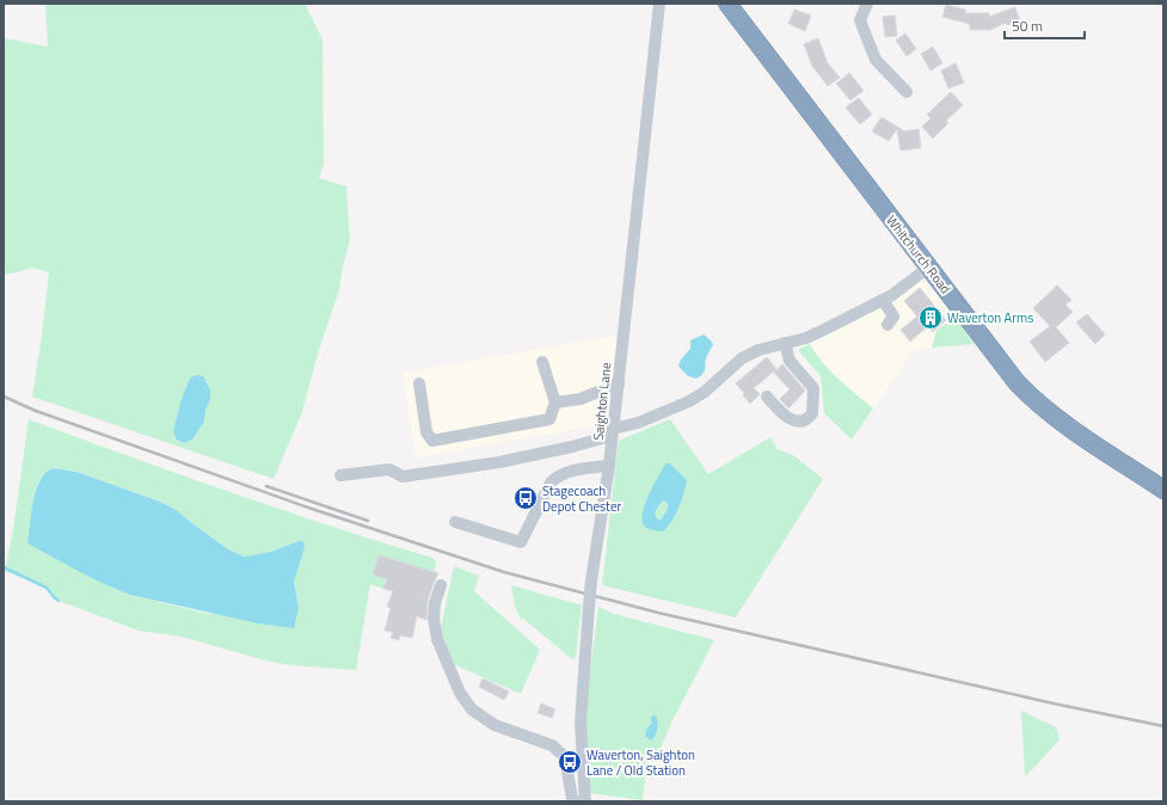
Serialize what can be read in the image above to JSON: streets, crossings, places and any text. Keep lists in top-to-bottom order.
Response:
{
  "streets": {
    "highway": ["Whitchurch Road"],
    "street": ["Saighton Lane"]
  },
  "places": {
    "building": ["Waverton Arms"],
    "bus stop": ["Stagecoach Depot Chester", "Waverton, Saighton Lane / Old Station"]
  },
  "scale_bar": "50 m"
}
